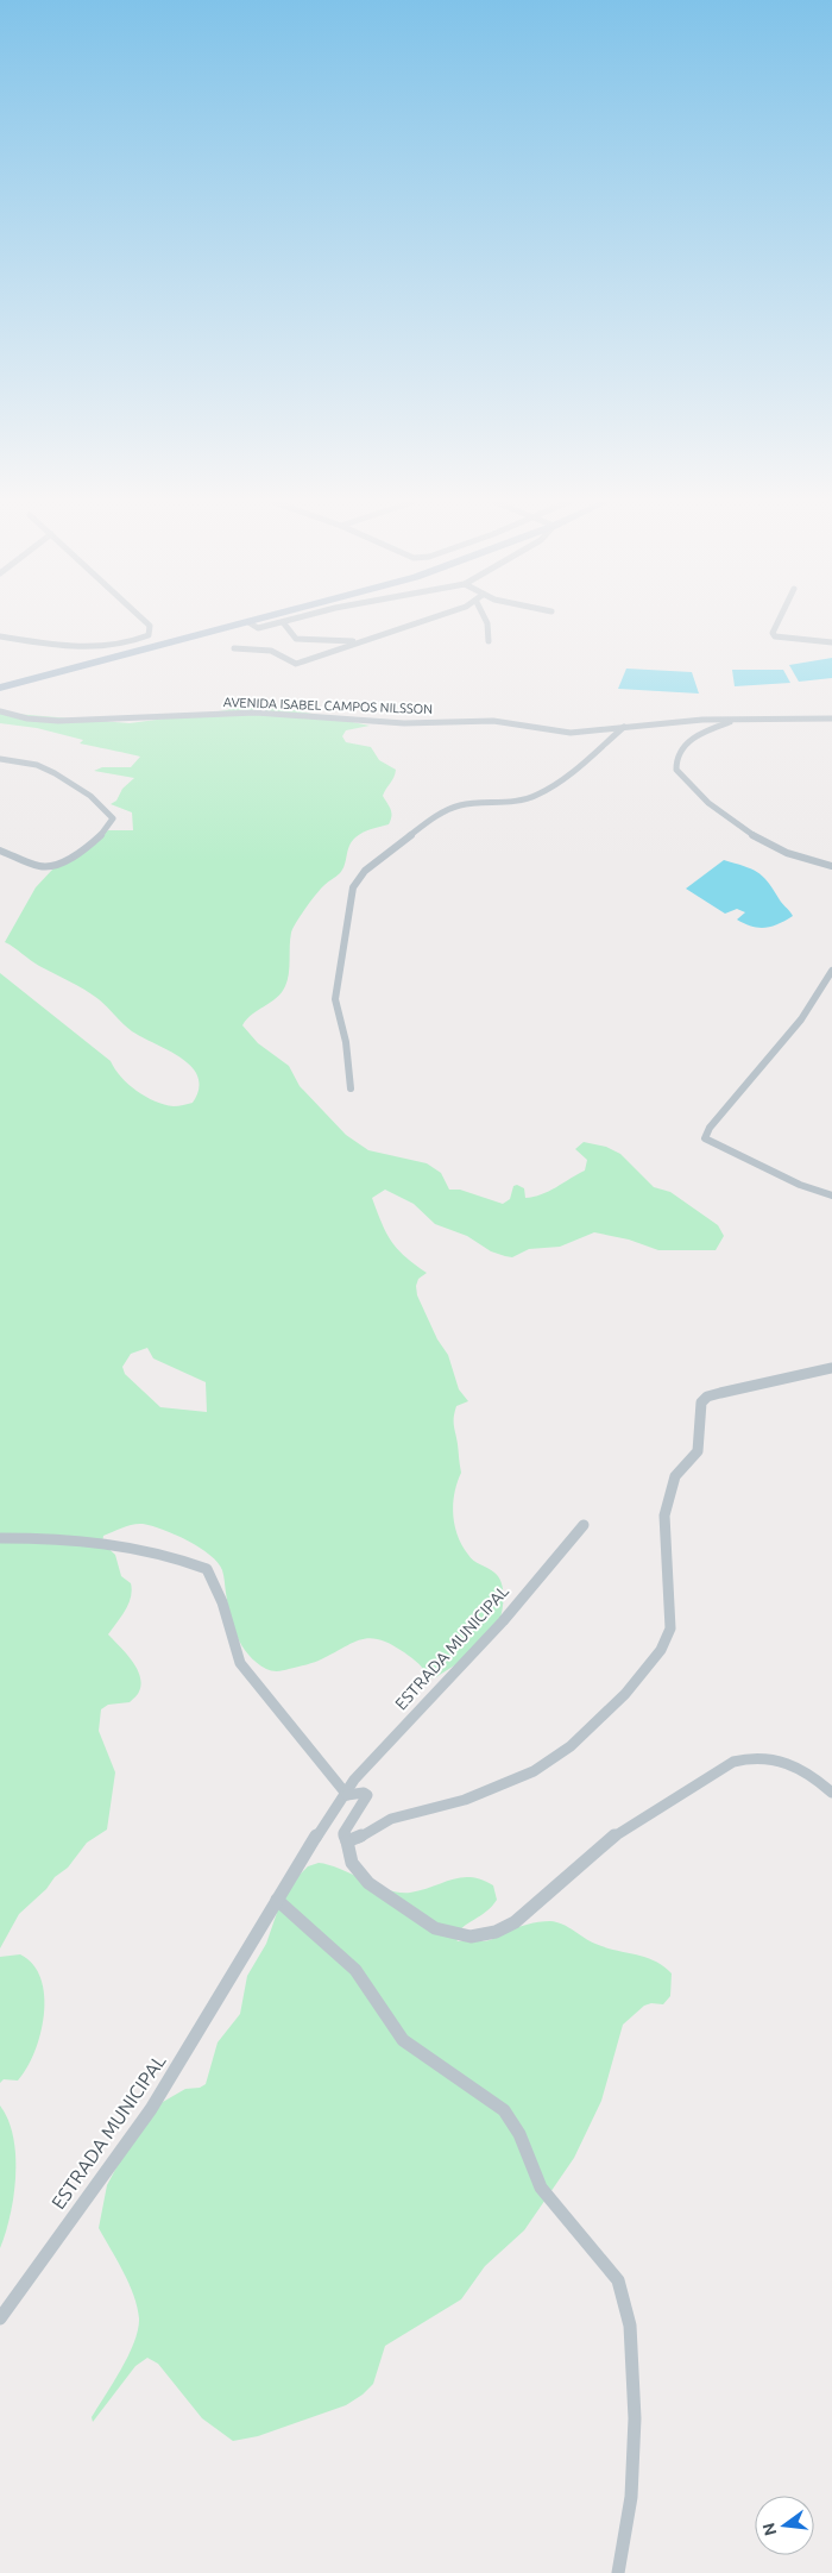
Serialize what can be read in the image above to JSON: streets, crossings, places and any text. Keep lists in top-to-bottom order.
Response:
{
  "streets": {
    "street": ["AVENIDA ISABEL CAMPOS NILSSON", "ESTRADA MUNICIPAL"]
  },
  "north": "left"
}
